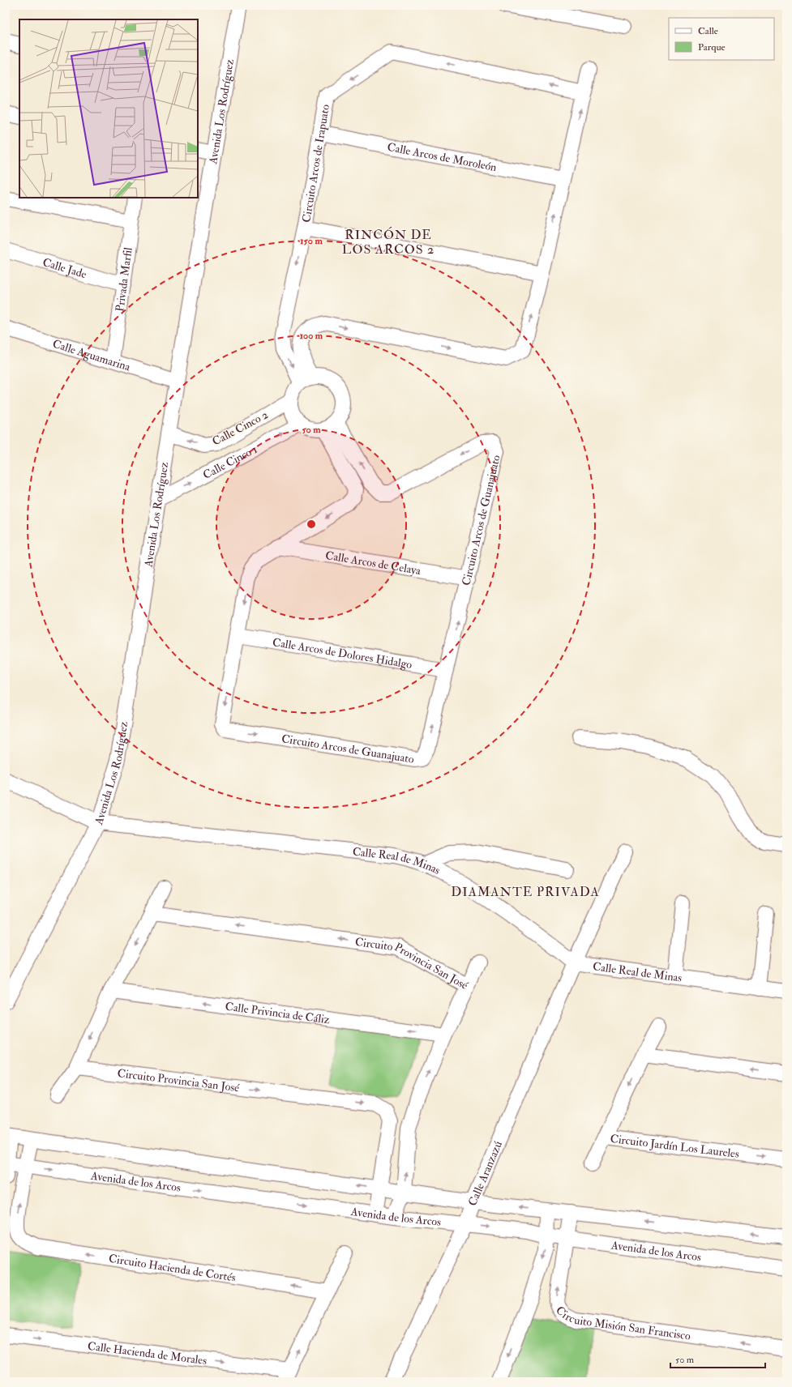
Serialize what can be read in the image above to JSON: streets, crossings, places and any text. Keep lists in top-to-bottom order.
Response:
{
  "streets": {
    "street": [
      "Avenida Los Rodríguez",
      "Calle Arcos de Moroleón",
      "Circuito Arcos de Irapuato",
      "Calle Jade",
      "Privada Marfil",
      "Calle Aguamarina",
      "Calle Cinco 2",
      "Calle Cinco 1",
      "Circuito Arcos de Guanajuato",
      "Calle Arcos de Celaya",
      "Calle Arcos de Dolores Hidalgo",
      "Calle Real de Minas",
      "Circuito Provincia San José",
      "Calle Privincia de Cáliz",
      "Circuito Jardín Los Laureles",
      "Calle Aranzazú",
      "Avenida de los Arcos",
      "Circuito Hacienda de Cortés",
      "Circuito Misión San Francisco",
      "Calle Hacienda de Morales"
    ]
  },
  "crossings": [
    ["Avenida Los Rodríguez", "Calle Aguamarina"],
    ["Avenida Los Rodríguez", "Calle Cinco 2"],
    ["Avenida Los Rodríguez", "Calle Cinco 1"],
    ["Avenida Los Rodríguez", "Calle Real de Minas"],
    ["Calle Arcos de Moroleón", "Circuito Arcos de Irapuato"],
    ["Circuito Arcos de Irapuato", "Calle Cinco 2"],
    ["Circuito Arcos de Irapuato", "Calle Cinco 1"],
    ["Circuito Arcos de Irapuato", "Circuito Arcos de Guanajuato"],
    ["Calle Jade", "Privada Marfil"],
    ["Privada Marfil", "Calle Aguamarina"],
    ["Calle Cinco 2", "Calle Cinco 1"],
    ["Calle Cinco 2", "Circuito Arcos de Guanajuato"],
    ["Calle Cinco 1", "Circuito Arcos de Guanajuato"],
    ["Circuito Arcos de Guanajuato", "Calle Arcos de Celaya"],
    ["Circuito Arcos de Guanajuato", "Calle Arcos de Dolores Hidalgo"],
    ["Calle Real de Minas", "Calle Aranzazú"],
    ["Circuito Provincia San José", "Calle Privincia de Cáliz"],
    ["Circuito Provincia San José", "Avenida de los Arcos"],
    ["Calle Aranzazú", "Avenida de los Arcos"],
    ["Avenida de los Arcos", "Circuito Hacienda de Cortés"],
    ["Avenida de los Arcos", "Circuito Misión San Francisco"]
  ],
  "one_way": [
    "Calle Cinco 2",
    "Calle Cinco 1",
    "Calle Privincia de Cáliz",
    "Circuito Hacienda de Cortés",
    "Circuito Misión San Francisco",
    "Calle Hacienda de Morales"
  ],
  "districts": ["RINCÓN DE LOS ARCOS 2", "DIAMANTE PRIVADA"],
  "legend": ["Calle", "Parque"],
  "scale_bar": "50 m",
  "rings": ["150 m", "100 m", "50 m"]
}
